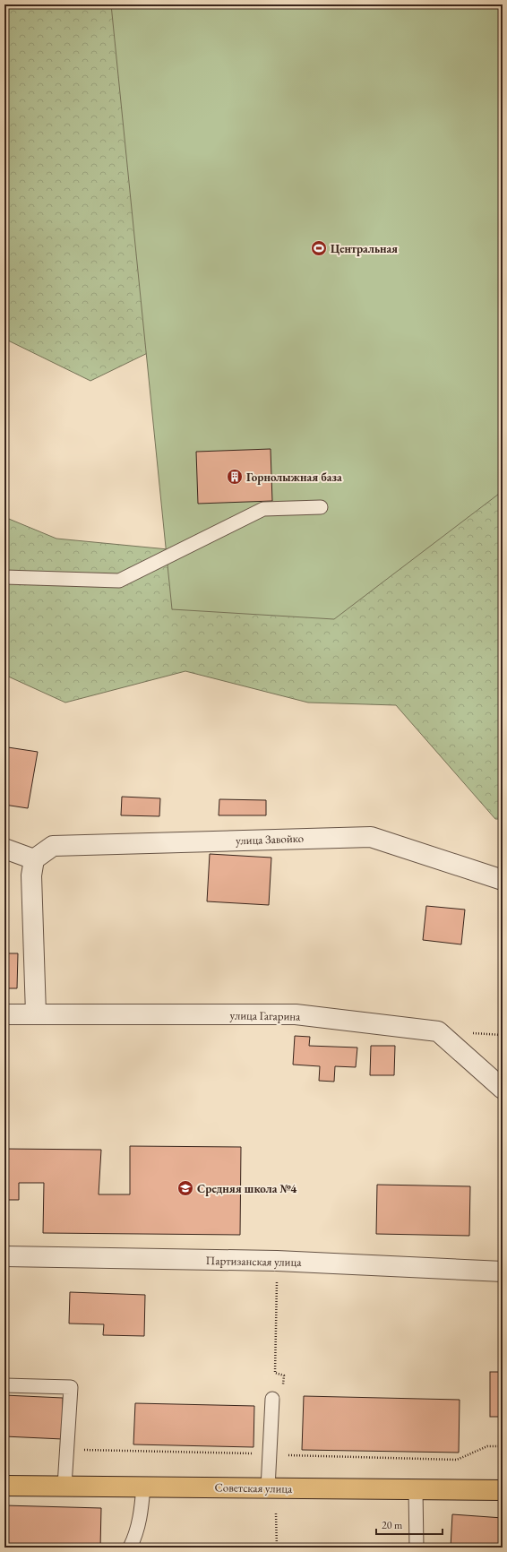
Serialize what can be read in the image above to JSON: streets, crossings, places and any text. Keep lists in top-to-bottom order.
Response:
{
  "streets": {
    "main road": ["Советская улица"],
    "street": ["улица Завойко", "улица Гагарина", "Партизанская улица"]
  },
  "places": {
    "sports": ["Центральная"],
    "building": ["Горнолыжная база"],
    "school or university": ["Средняя школа №4"]
  },
  "scale_bar": "20 m"
}
